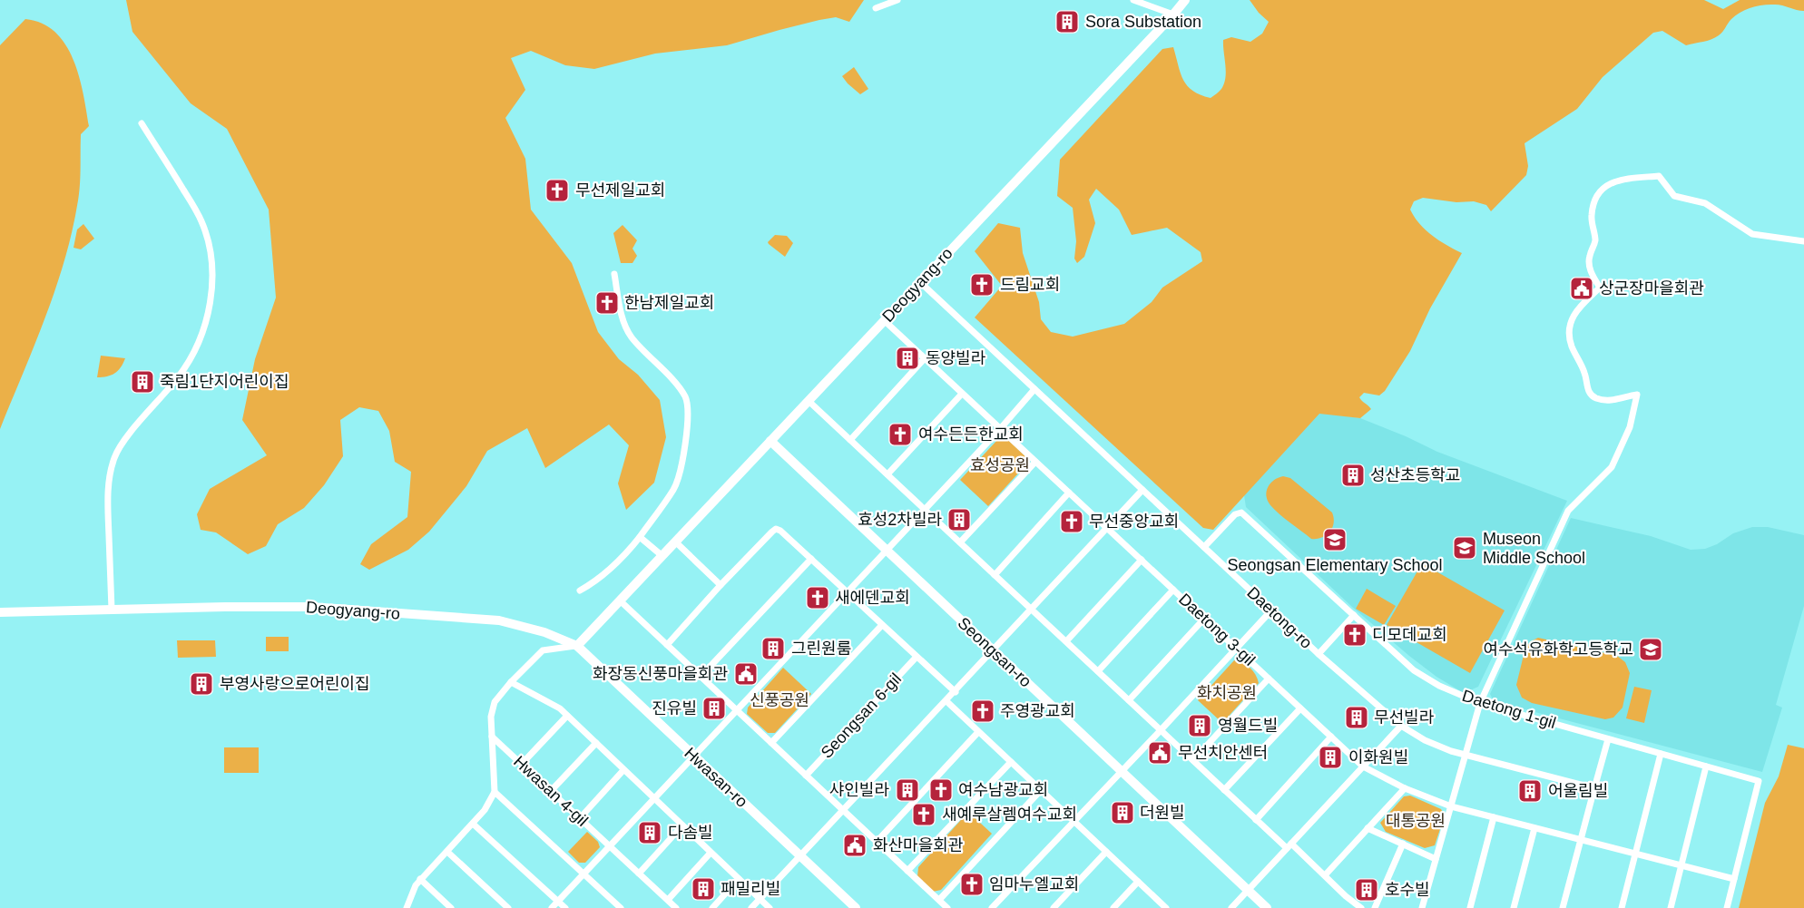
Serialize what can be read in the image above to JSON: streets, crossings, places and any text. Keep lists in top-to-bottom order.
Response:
{
  "streets": {
    "street": [
      "Deogyang-ro",
      "Daetong-ro",
      "Daetong 3-gil",
      "Seongsan-ro",
      "Daetong 1-gil",
      "Seongsan 6-gil",
      "Hwasan-ro",
      "Hwasan 4-gil"
    ]
  },
  "crossings": [
    ["Deogyang-ro", "Daetong-ro"],
    ["Deogyang-ro", "Daetong 3-gil"],
    ["Deogyang-ro", "Seongsan-ro"],
    ["Deogyang-ro", "Hwasan-ro"],
    ["Deogyang-ro", "Hwasan 4-gil"],
    ["Daetong-ro", "Daetong 1-gil"],
    ["Daetong 3-gil", "Daetong 1-gil"],
    ["Hwasan-ro", "Hwasan 4-gil"]
  ],
  "parks": [
    "효성공원",
    "화치공원",
    "신풍공원",
    "대통공원"
  ],
  "places": {
    "building": [
      "Sora Substation",
      "동양빌라",
      "죽림1단지어린이집",
      "성산초등학교",
      "효성2차빌라",
      "그린원룸",
      "부영사랑으로어린이집",
      "진유빌",
      "무선빌라",
      "영월드빌",
      "이화원빌",
      "샤인빌라",
      "어울림빌",
      "더원빌",
      "다솜빌",
      "패밀리빌",
      "호수빌"
    ],
    "church": [
      "무선제일교회",
      "드림교회",
      "한남제일교회",
      "여수든든한교회",
      "무선중앙교회",
      "새에덴교회",
      "디모데교회",
      "주영광교회",
      "여수남광교회",
      "새예루살렘여수교회",
      "임마누엘교회"
    ],
    "public building": [
      "상군장마을회관",
      "화장동신풍마을회관",
      "무선치안센터",
      "화산마을회관"
    ],
    "school or university": ["Seongsan Elementary School", "Museon Middle School", "여수석유화학고등학교"]
  }
}
